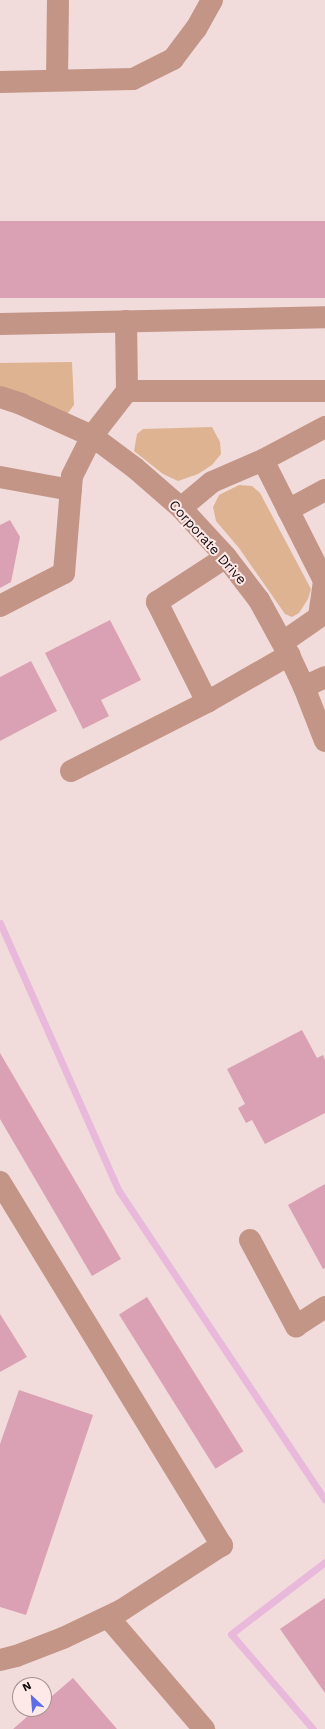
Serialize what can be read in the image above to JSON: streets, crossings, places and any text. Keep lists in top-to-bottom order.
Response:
{
  "streets": {
    "street": ["Corporate Drive"]
  },
  "north": "top left"
}
